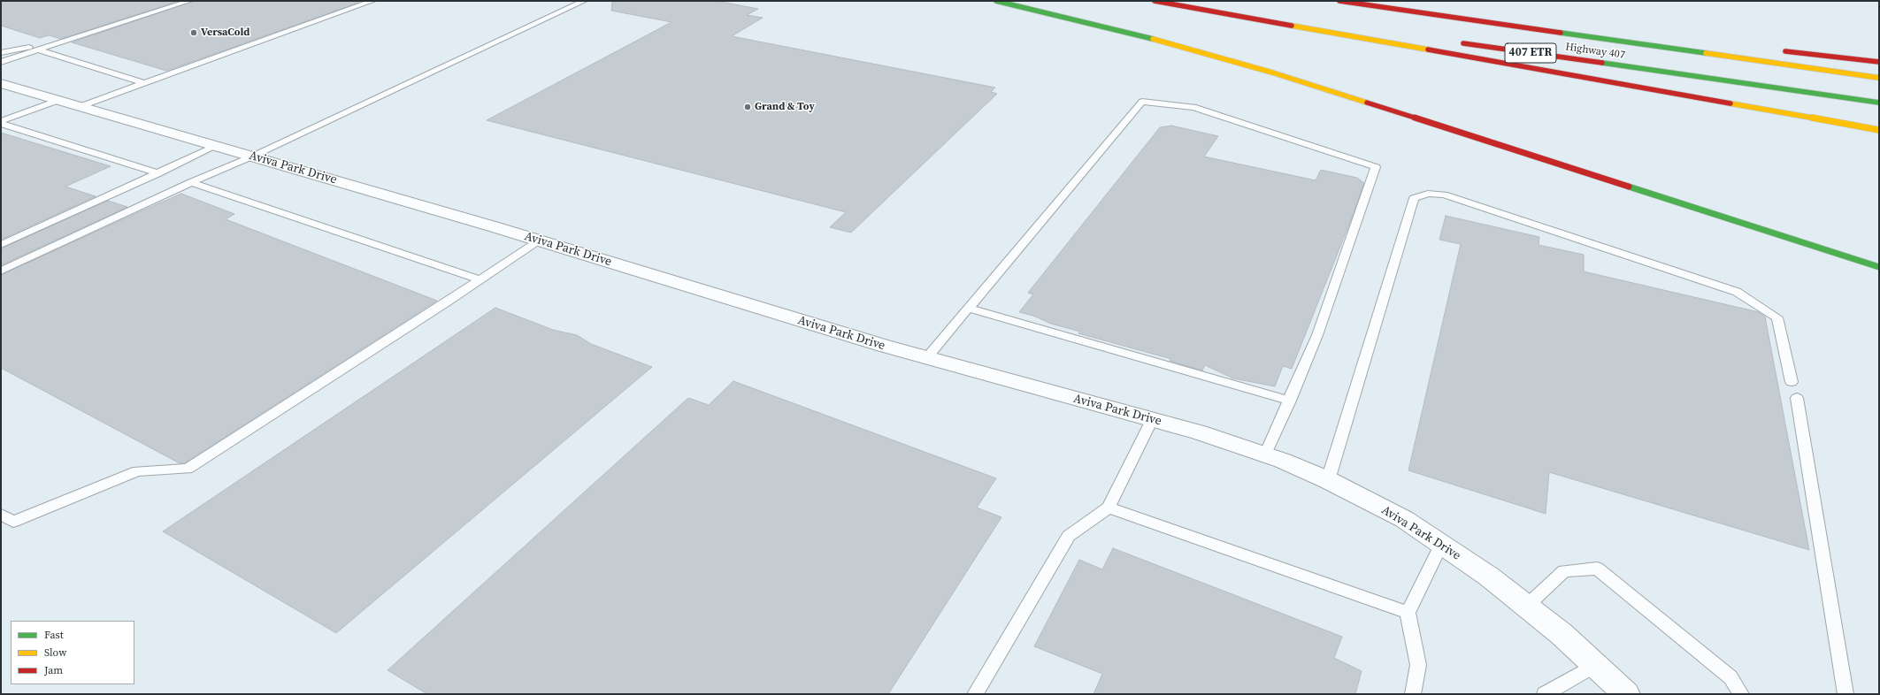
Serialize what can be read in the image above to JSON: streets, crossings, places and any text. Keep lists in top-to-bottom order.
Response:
{
  "streets": {
    "highway": ["Highway 407", "407 ETR"],
    "street": ["Aviva Park Drive"]
  },
  "places": ["VersaCold", "Grand & Toy"],
  "legend": ["Fast", "Slow", "Jam"]
}
